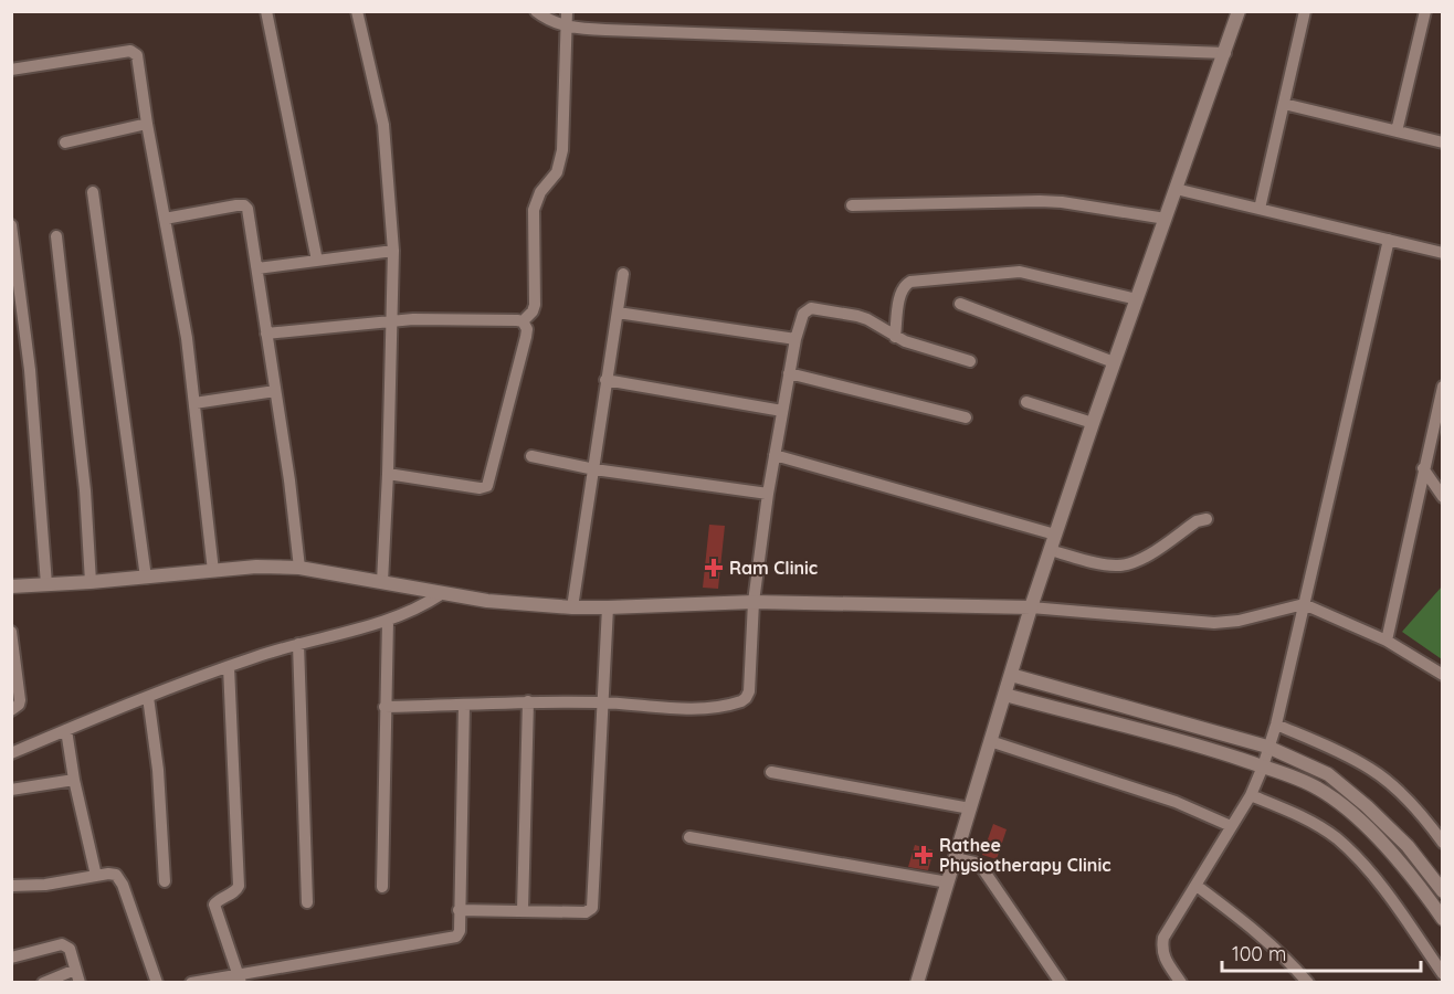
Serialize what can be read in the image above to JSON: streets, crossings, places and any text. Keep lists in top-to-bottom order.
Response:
{
  "places": {
    "health": ["Ram Clinic", "Rathee Physiotherapy Clinic"]
  },
  "scale_bar": "100 m"
}
